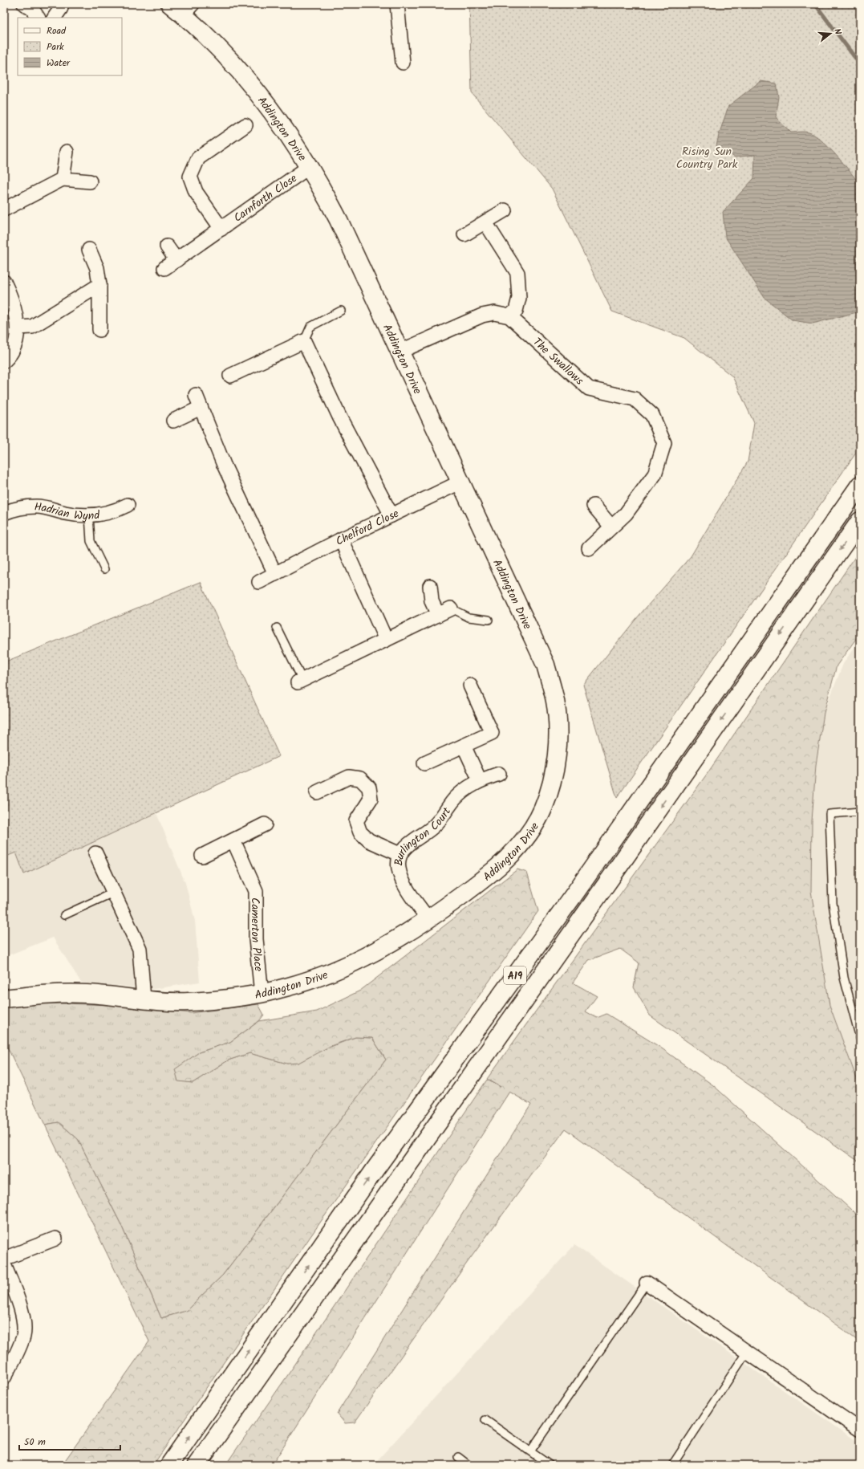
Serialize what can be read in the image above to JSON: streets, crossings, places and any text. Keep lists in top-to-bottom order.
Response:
{
  "streets": {
    "main road": ["Addington Drive", "A19"],
    "street": [
      "Carnforth Close",
      "The Swallows",
      "Hadrian Wynd",
      "Chelford Close",
      "Burlington Court",
      "Camerton Place"
    ]
  },
  "crossings": [
    ["Addington Drive", "Carnforth Close"],
    ["Addington Drive", "Chelford Close"],
    ["Addington Drive", "Burlington Court"],
    ["Addington Drive", "Camerton Place"]
  ],
  "parks": ["Rising Sun Country Park"],
  "legend": ["Road", "Park", "Water"],
  "scale_bar": "50 m",
  "north": "right"
}
